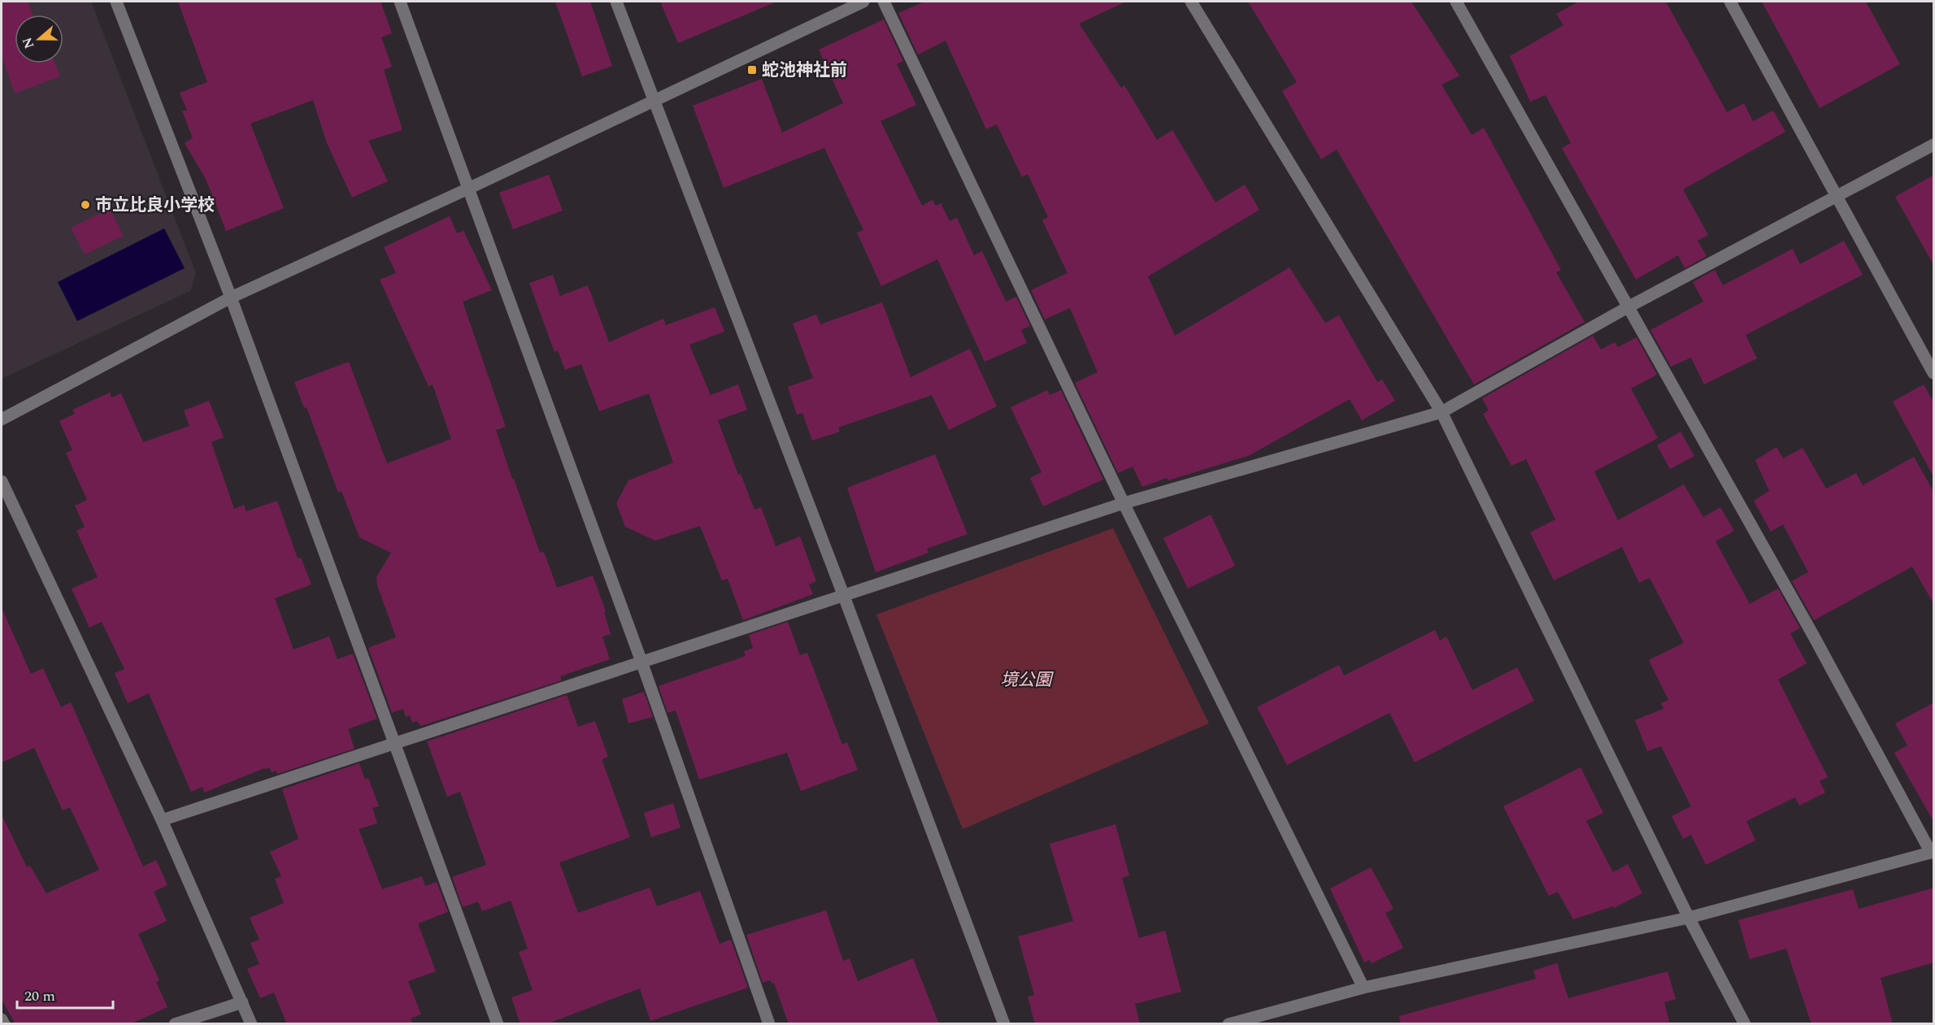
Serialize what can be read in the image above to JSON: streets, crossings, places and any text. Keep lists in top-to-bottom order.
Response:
{
  "parks": ["境公園"],
  "places": {
    "transit": ["蛇池神社前"],
    "other": ["市立比良小学校"]
  },
  "scale_bar": "20 m",
  "north": "left"
}
